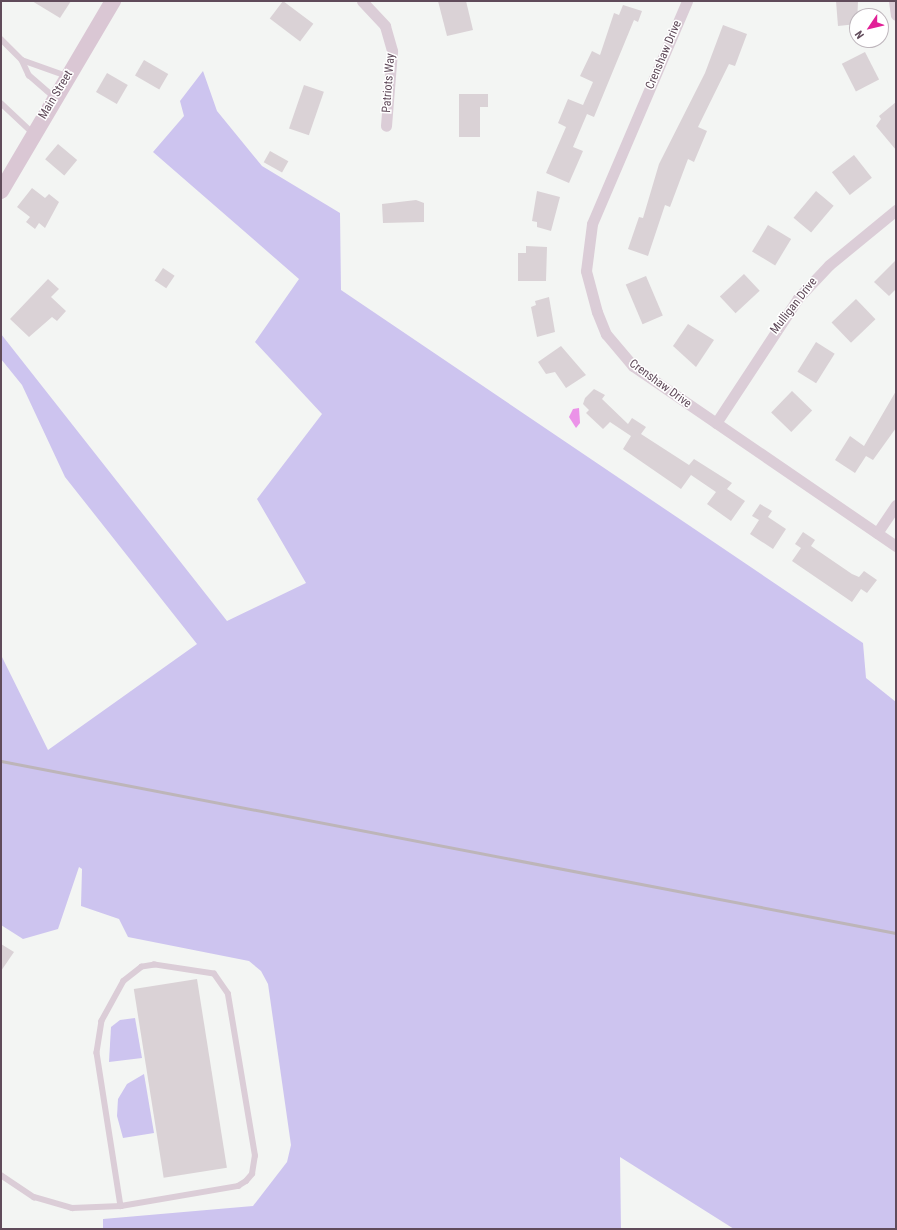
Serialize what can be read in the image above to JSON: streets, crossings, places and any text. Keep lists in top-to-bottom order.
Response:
{
  "streets": {
    "street": [
      "Crenshaw Drive",
      "Patriots Way",
      "Main Street",
      "Mulligan Drive"
    ]
  },
  "crossings": [
    ["Crenshaw Drive", "Mulligan Drive"]
  ],
  "north": "bottom left"
}
